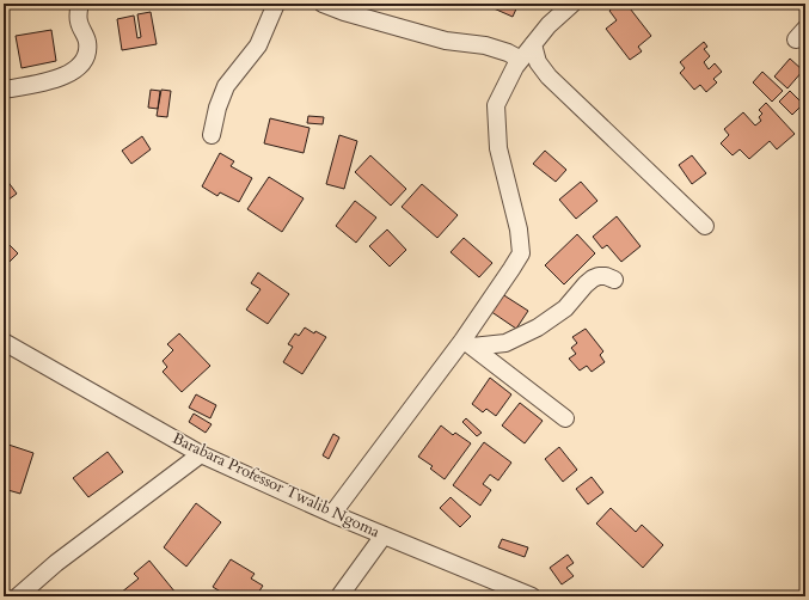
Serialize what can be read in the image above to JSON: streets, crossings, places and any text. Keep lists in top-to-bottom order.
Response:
{
  "streets": {
    "street": ["Barabara Professor Twalib Ngoma"]
  }
}
